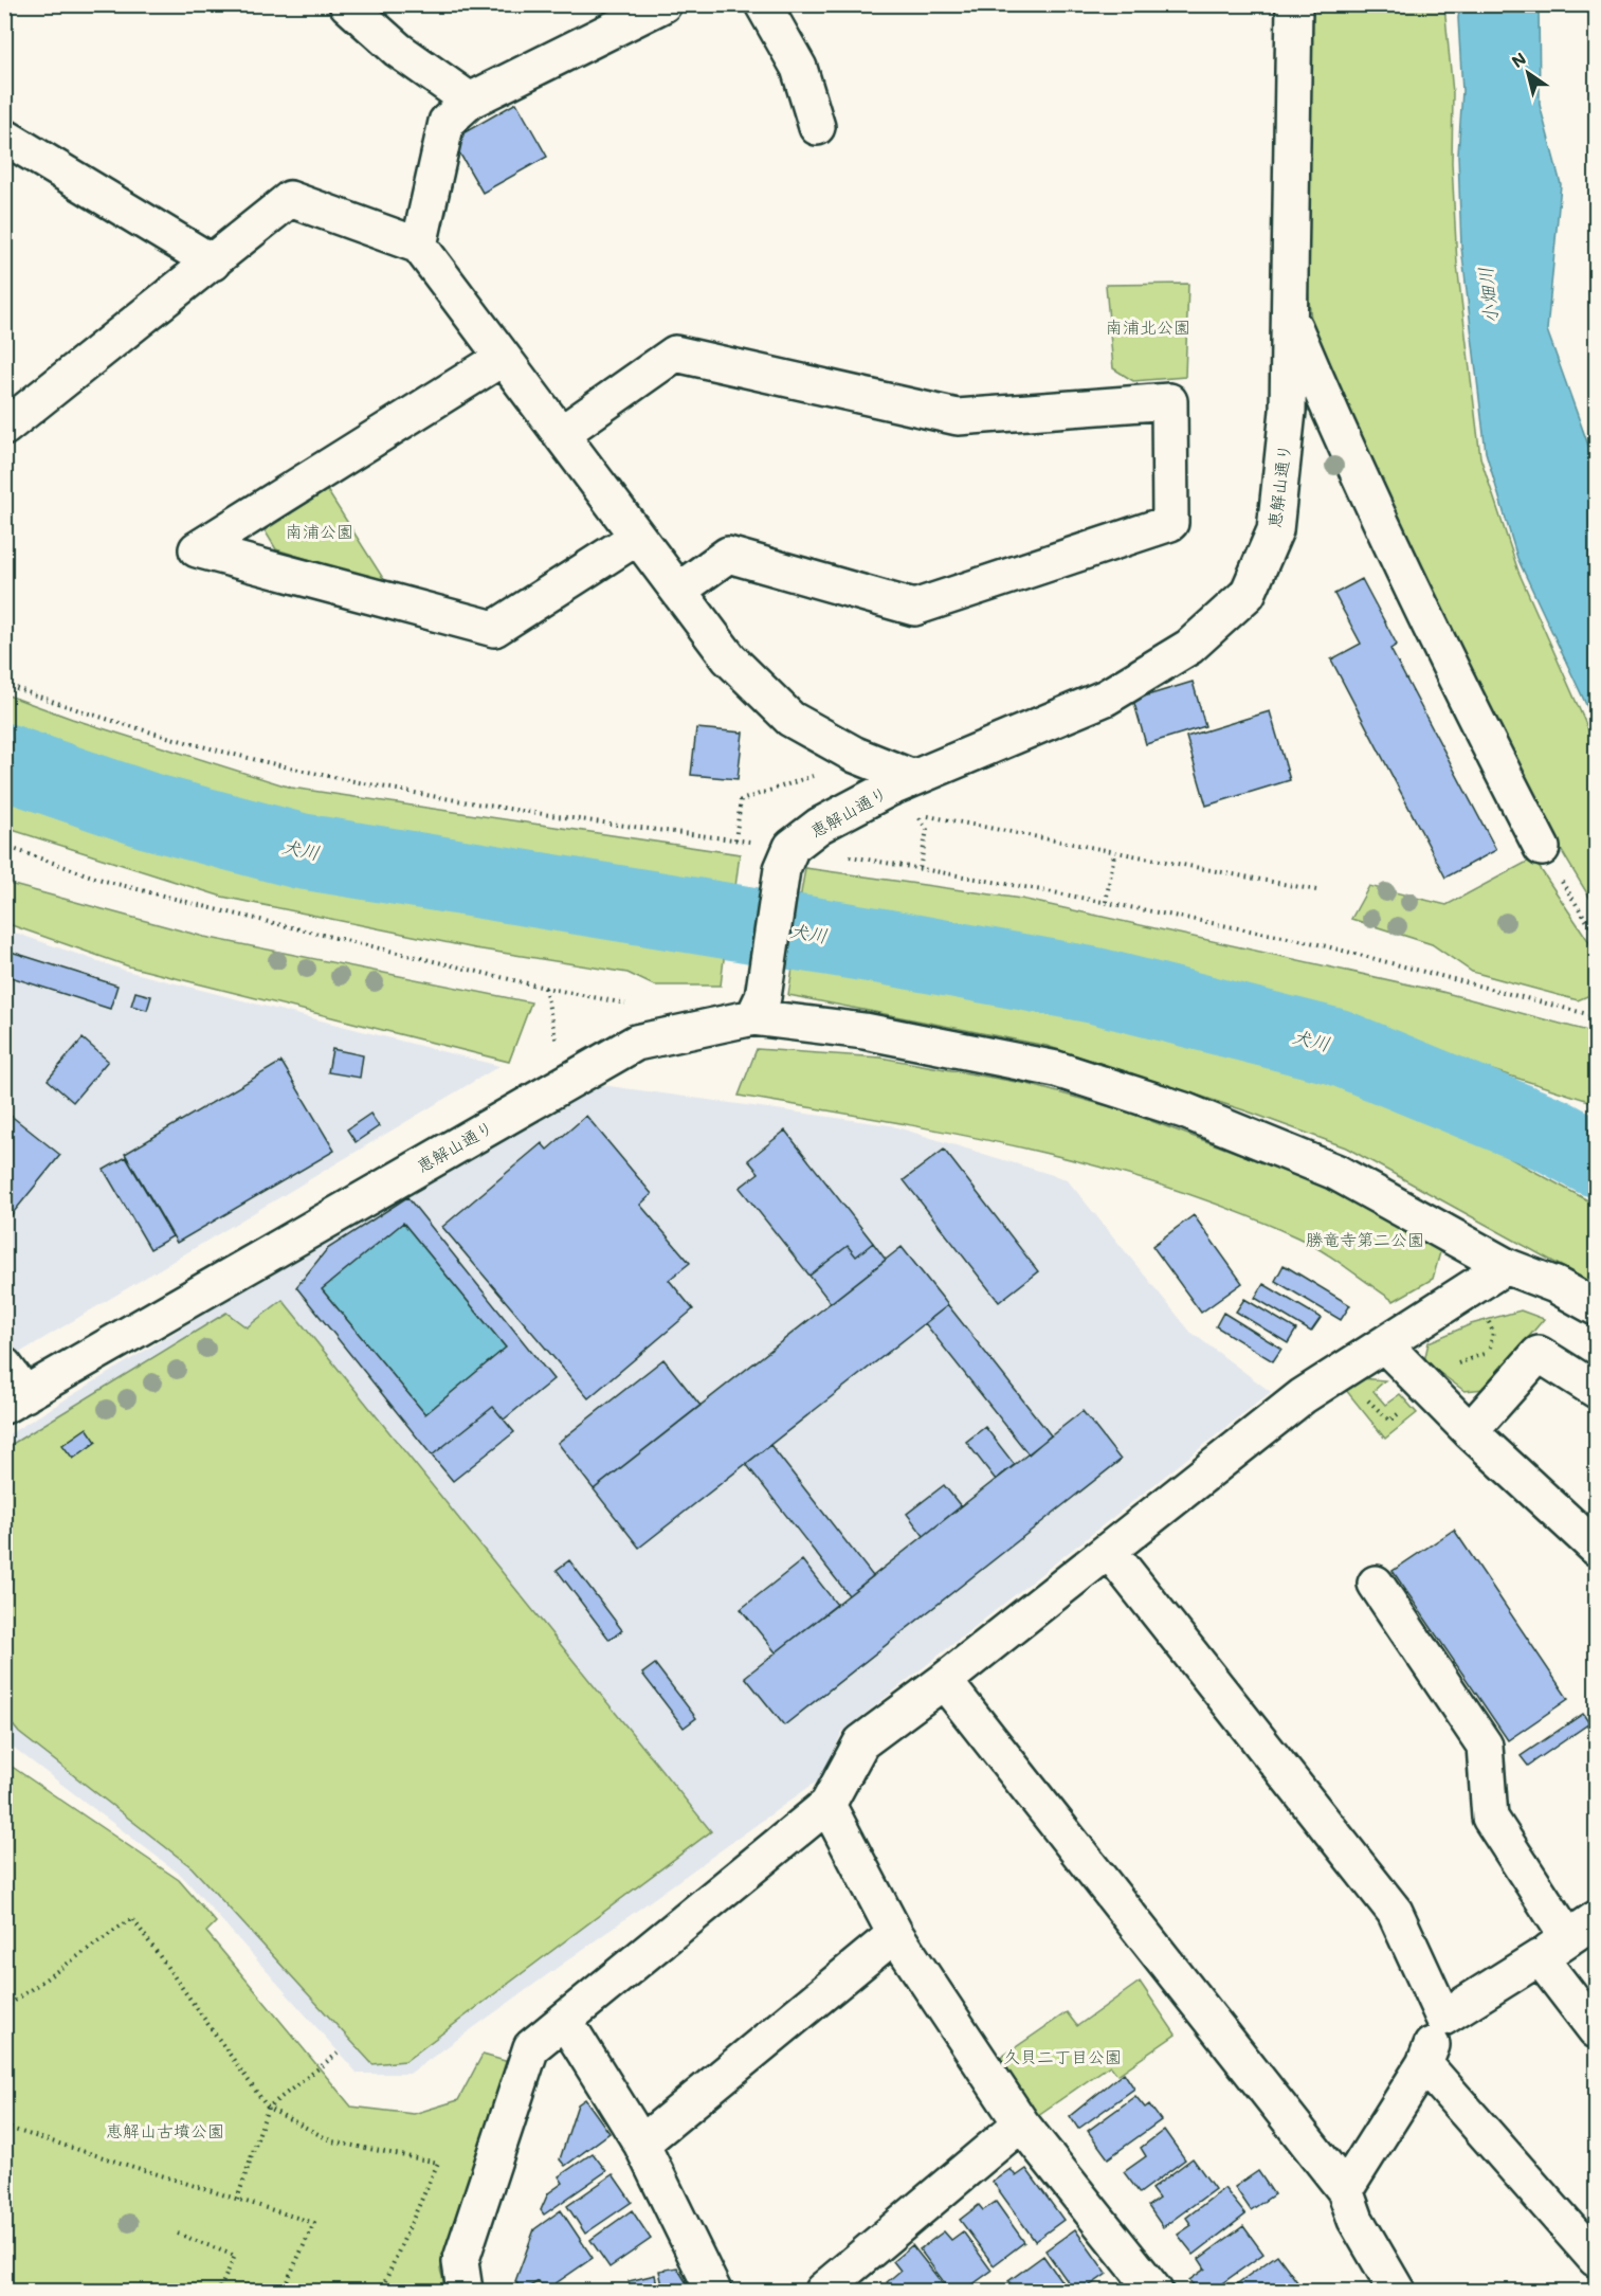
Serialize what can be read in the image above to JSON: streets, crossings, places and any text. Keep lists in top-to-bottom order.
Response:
{
  "streets": {
    "street": ["恵解山通り"]
  },
  "water": ["小畑川", "犬川"],
  "parks": [
    "南浦北公園",
    "南浦公園",
    "勝竜寺第二公園",
    "久貝二丁目公園",
    "恵解山古墳公園"
  ],
  "north": "top left"
}
